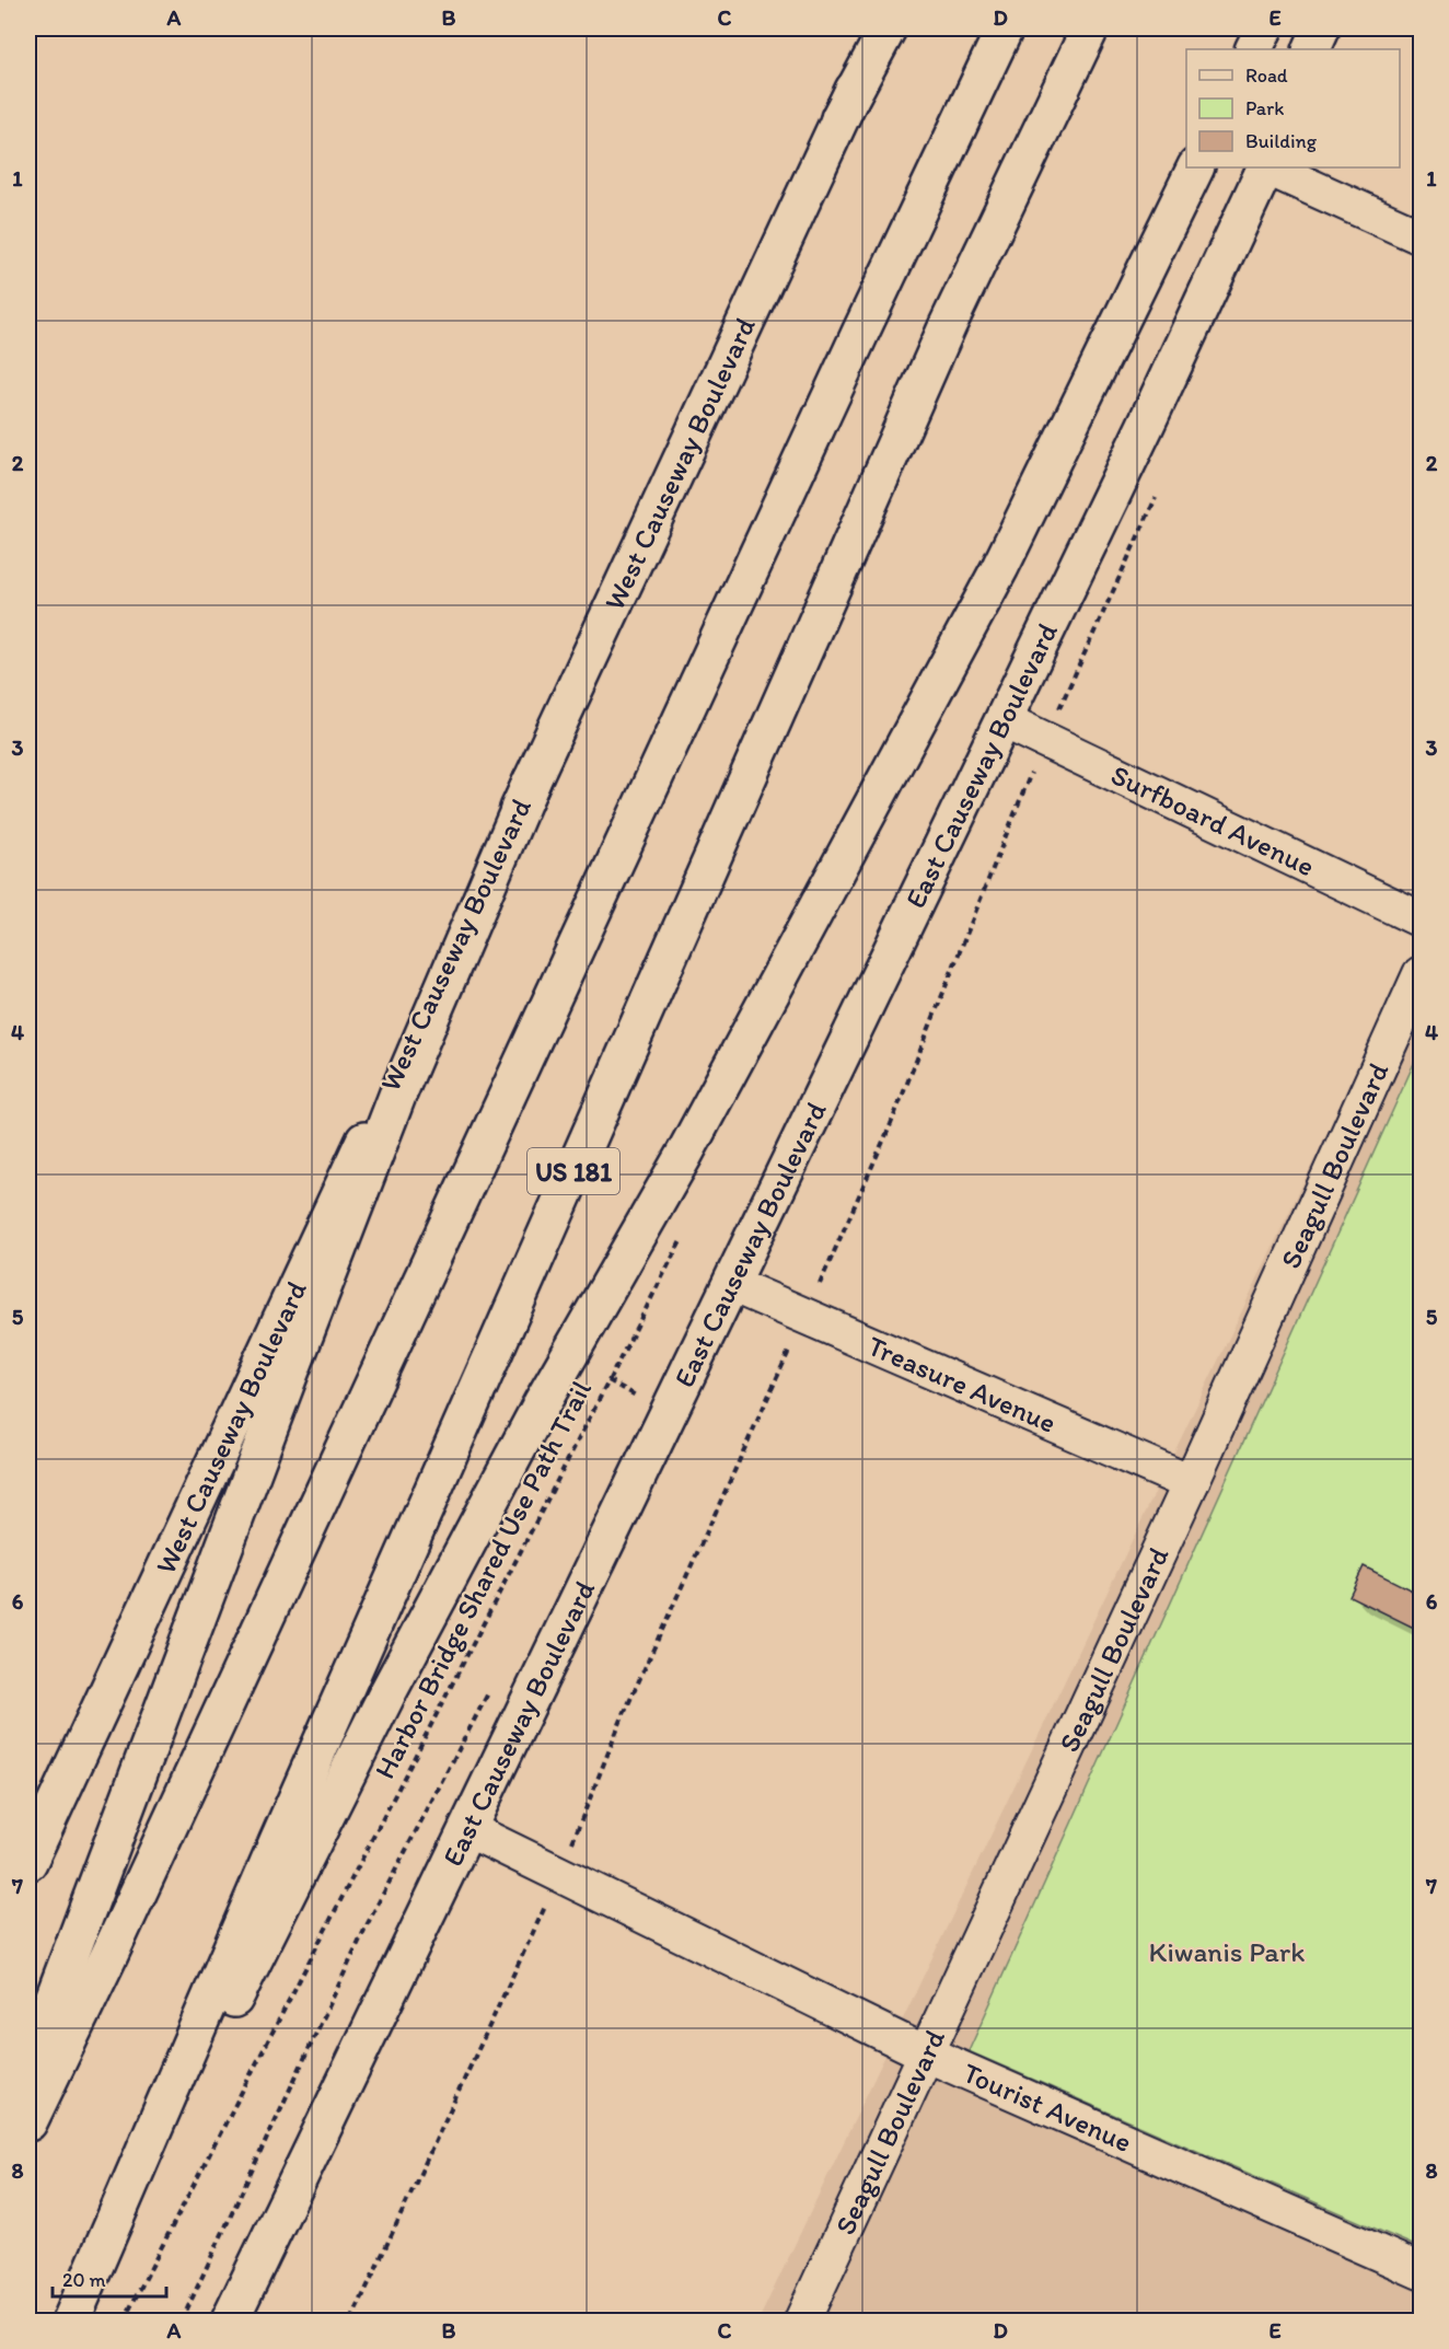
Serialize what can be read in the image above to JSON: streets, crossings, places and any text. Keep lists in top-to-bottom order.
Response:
{
  "streets": {
    "main road": ["West Causeway Boulevard", "East Causeway Boulevard", "US 181"],
    "street": [
      "Surfboard Avenue",
      "Seagull Boulevard",
      "Treasure Avenue",
      "Tourist Avenue"
    ],
    "path": ["Harbor Bridge Shared Use Path Trail"]
  },
  "crossings": [
    ["East Causeway Boulevard", "Surfboard Avenue"],
    ["East Causeway Boulevard", "Treasure Avenue"],
    ["East Causeway Boulevard", "Tourist Avenue"],
    ["Seagull Boulevard", "Treasure Avenue"],
    ["Seagull Boulevard", "Tourist Avenue"]
  ],
  "parks": ["Kiwanis Park"],
  "legend": ["Road", "Park", "Building"],
  "scale_bar": "20 m",
  "grid": {
    "columns": [
      "A",
      "B",
      "C",
      "D",
      "E"
    ],
    "rows": [
      "1",
      "2",
      "3",
      "4",
      "5",
      "6",
      "7",
      "8"
    ]
  }
}
